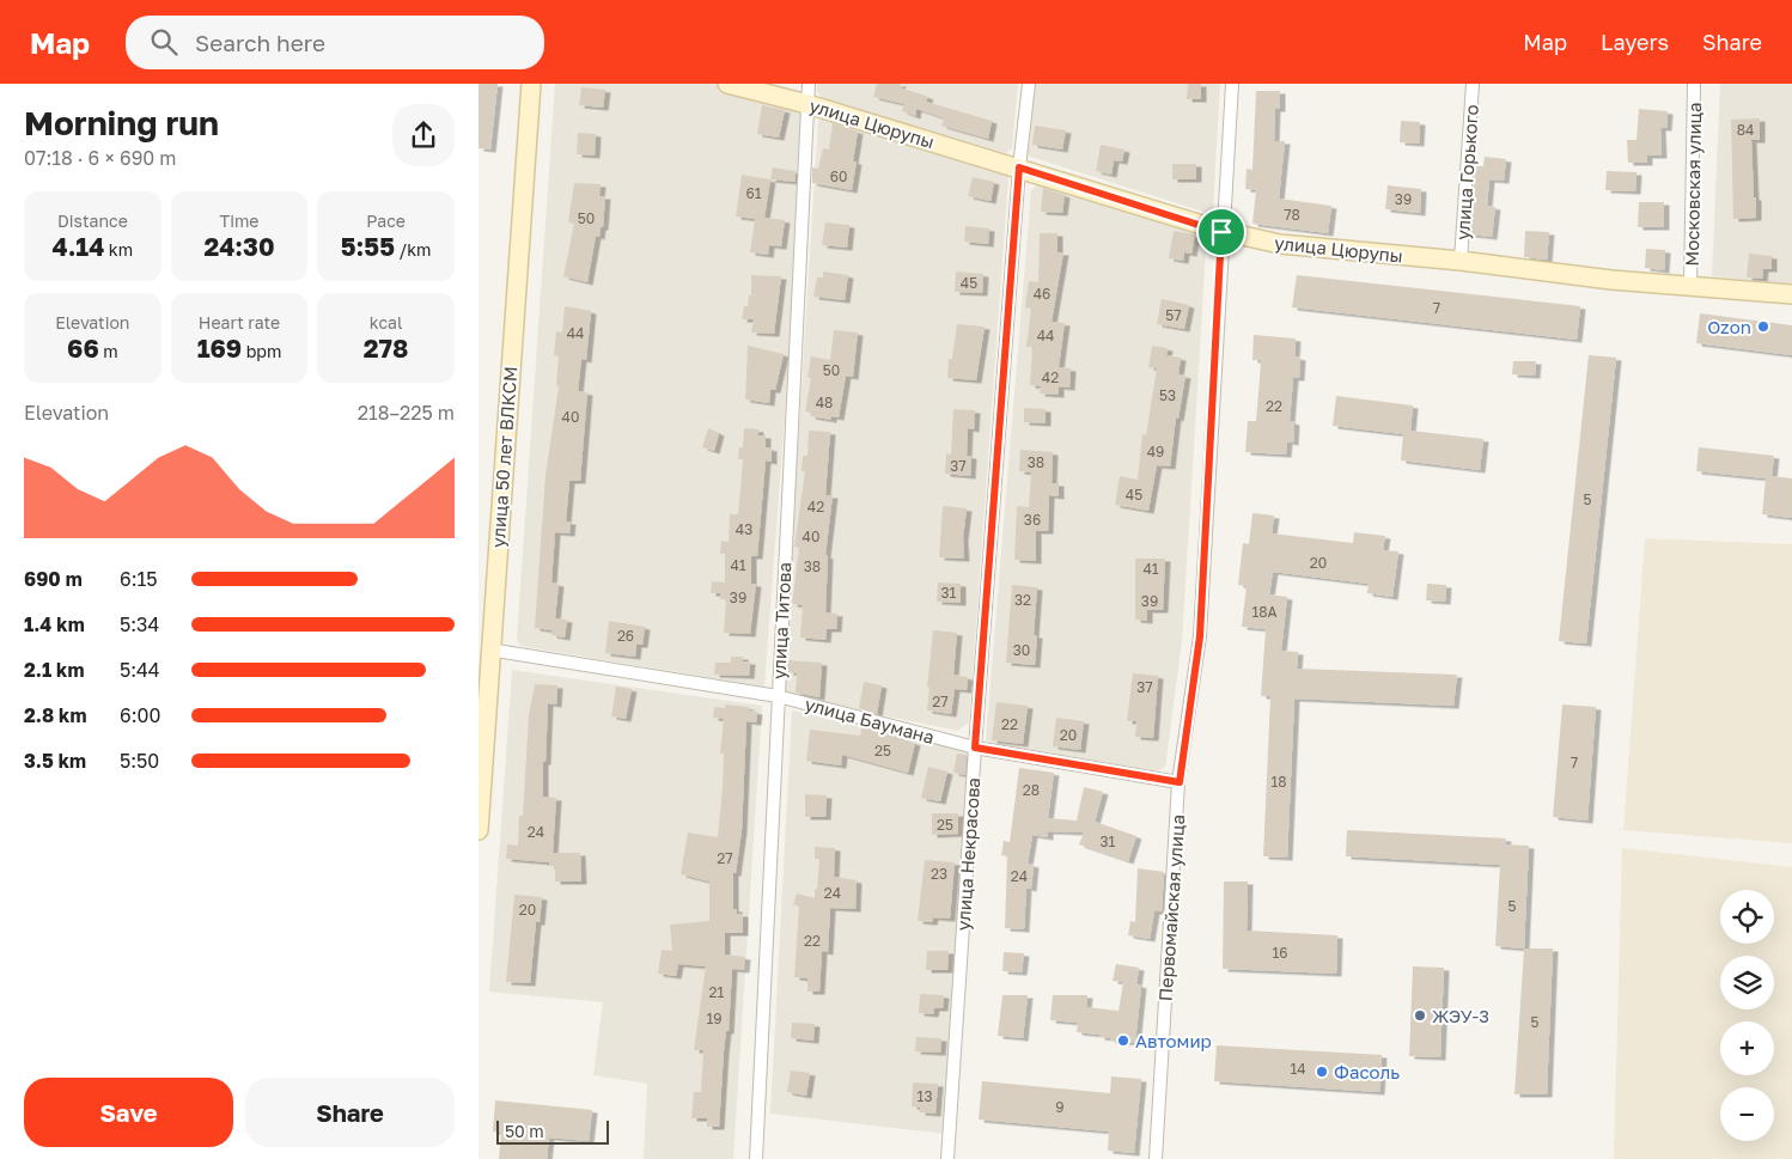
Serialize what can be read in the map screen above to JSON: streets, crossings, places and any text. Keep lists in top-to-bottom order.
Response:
{
  "streets": {
    "street": [
      "улица Цюрупы",
      "улица Горького",
      "Московская улица",
      "улица 50 лет ВЛКСМ",
      "улица Титова",
      "улица Баумана",
      "улица Некрасова",
      "Первомайская улица"
    ]
  },
  "crossings": [
    ["улица Цюрупы", "улица Горького"],
    ["улица Цюрупы", "Московская улица"],
    ["улица Цюрупы", "улица Титова"],
    ["улица Цюрупы", "улица Некрасова"],
    ["улица Цюрупы", "Первомайская улица"],
    ["улица 50 лет ВЛКСМ", "улица Баумана"],
    ["улица Титова", "улица Баумана"],
    ["улица Баумана", "улица Некрасова"],
    ["улица Баумана", "Первомайская улица"]
  ],
  "places": [
    "Ozon",
    "ЖЭУ-3",
    "Автомир",
    "Фасоль"
  ],
  "house_numbers": [
    "84",
    "60",
    "61",
    "39",
    "78",
    "50",
    "45",
    "46",
    "7",
    "57",
    "44",
    "44",
    "50",
    "42",
    "53",
    "48",
    "22",
    "40",
    "49",
    "38",
    "37",
    "45",
    "5",
    "42",
    "36",
    "43",
    "40",
    "20",
    "41",
    "38",
    "41",
    "31",
    "39",
    "32",
    "39",
    "18А",
    "26",
    "30",
    "37",
    "27",
    "22",
    "20",
    "25",
    "7",
    "18",
    "28",
    "25",
    "24",
    "31",
    "27",
    "23",
    "24",
    "24",
    "5",
    "20",
    "22",
    "16",
    "21",
    "19",
    "5",
    "14",
    "13",
    "9"
  ],
  "scale_bar": "50 m",
  "page": {
    "header": "Map",
    "search": "Search here",
    "nav": ["Map", "Layers", "Share"],
    "heading": ["Morning run", "07:18 · 6 × 690 m"],
    "stats": [
      ["Distance", "4.14 km"],
      ["Time", "24:30"],
      ["Pace", "5:55 /km"],
      ["Elevation", "66 m"],
      ["Heart rate", "169 bpm"],
      ["kcal", "278"]
    ],
    "chart": ["Elevation", "218–225 m"],
    "list": [
      {
        "name": "690 m",
        "note": "6:15"
      },
      {
        "name": "1.4 km",
        "note": "5:34"
      },
      {
        "name": "2.1 km",
        "note": "5:44"
      },
      {
        "name": "2.8 km",
        "note": "6:00"
      },
      {
        "name": "3.5 km",
        "note": "5:50"
      }
    ],
    "map_buttons": ["+", "−"],
    "buttons": ["Save", "Share"],
    "scale": "50 m"
  }
}
